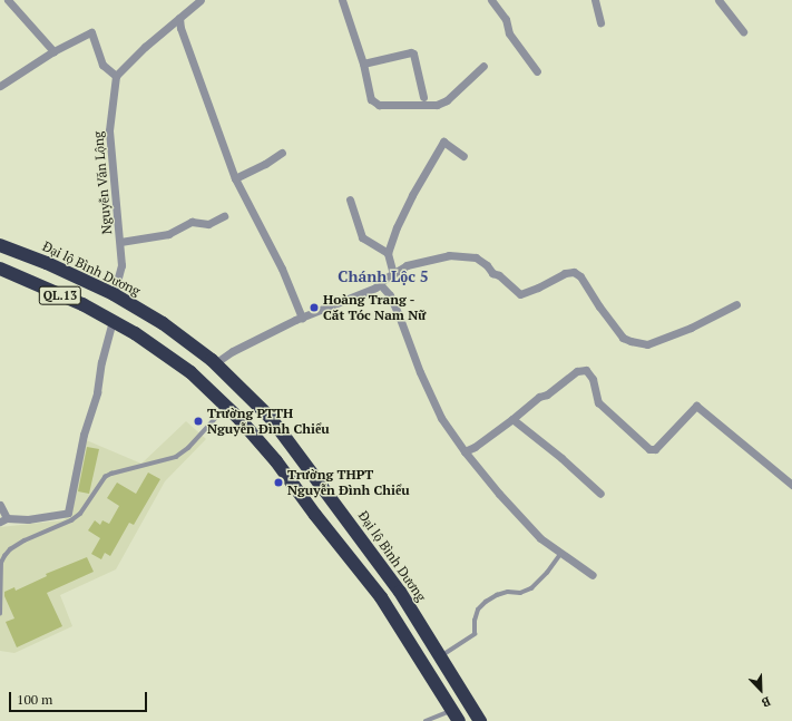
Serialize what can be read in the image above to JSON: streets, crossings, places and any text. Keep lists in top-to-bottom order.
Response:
{
  "streets": {
    "highway": ["Đại lộ Bình Dương", "QL.13"],
    "street": ["Nguyễn Văn Lộng"]
  },
  "crossings": [
    ["Nguyễn Văn Lộng", "Đại lộ Bình Dương"]
  ],
  "districts": ["Chánh Lộc 5"],
  "places": ["Hoàng Trang - Cắt Tóc Nam Nữ", "Trường PTTH Nguyễn Đình Chiểu", "Trường THPT Nguyễn Đình Chiểu"],
  "scale_bar": "100 m",
  "north": "bottom right"
}
